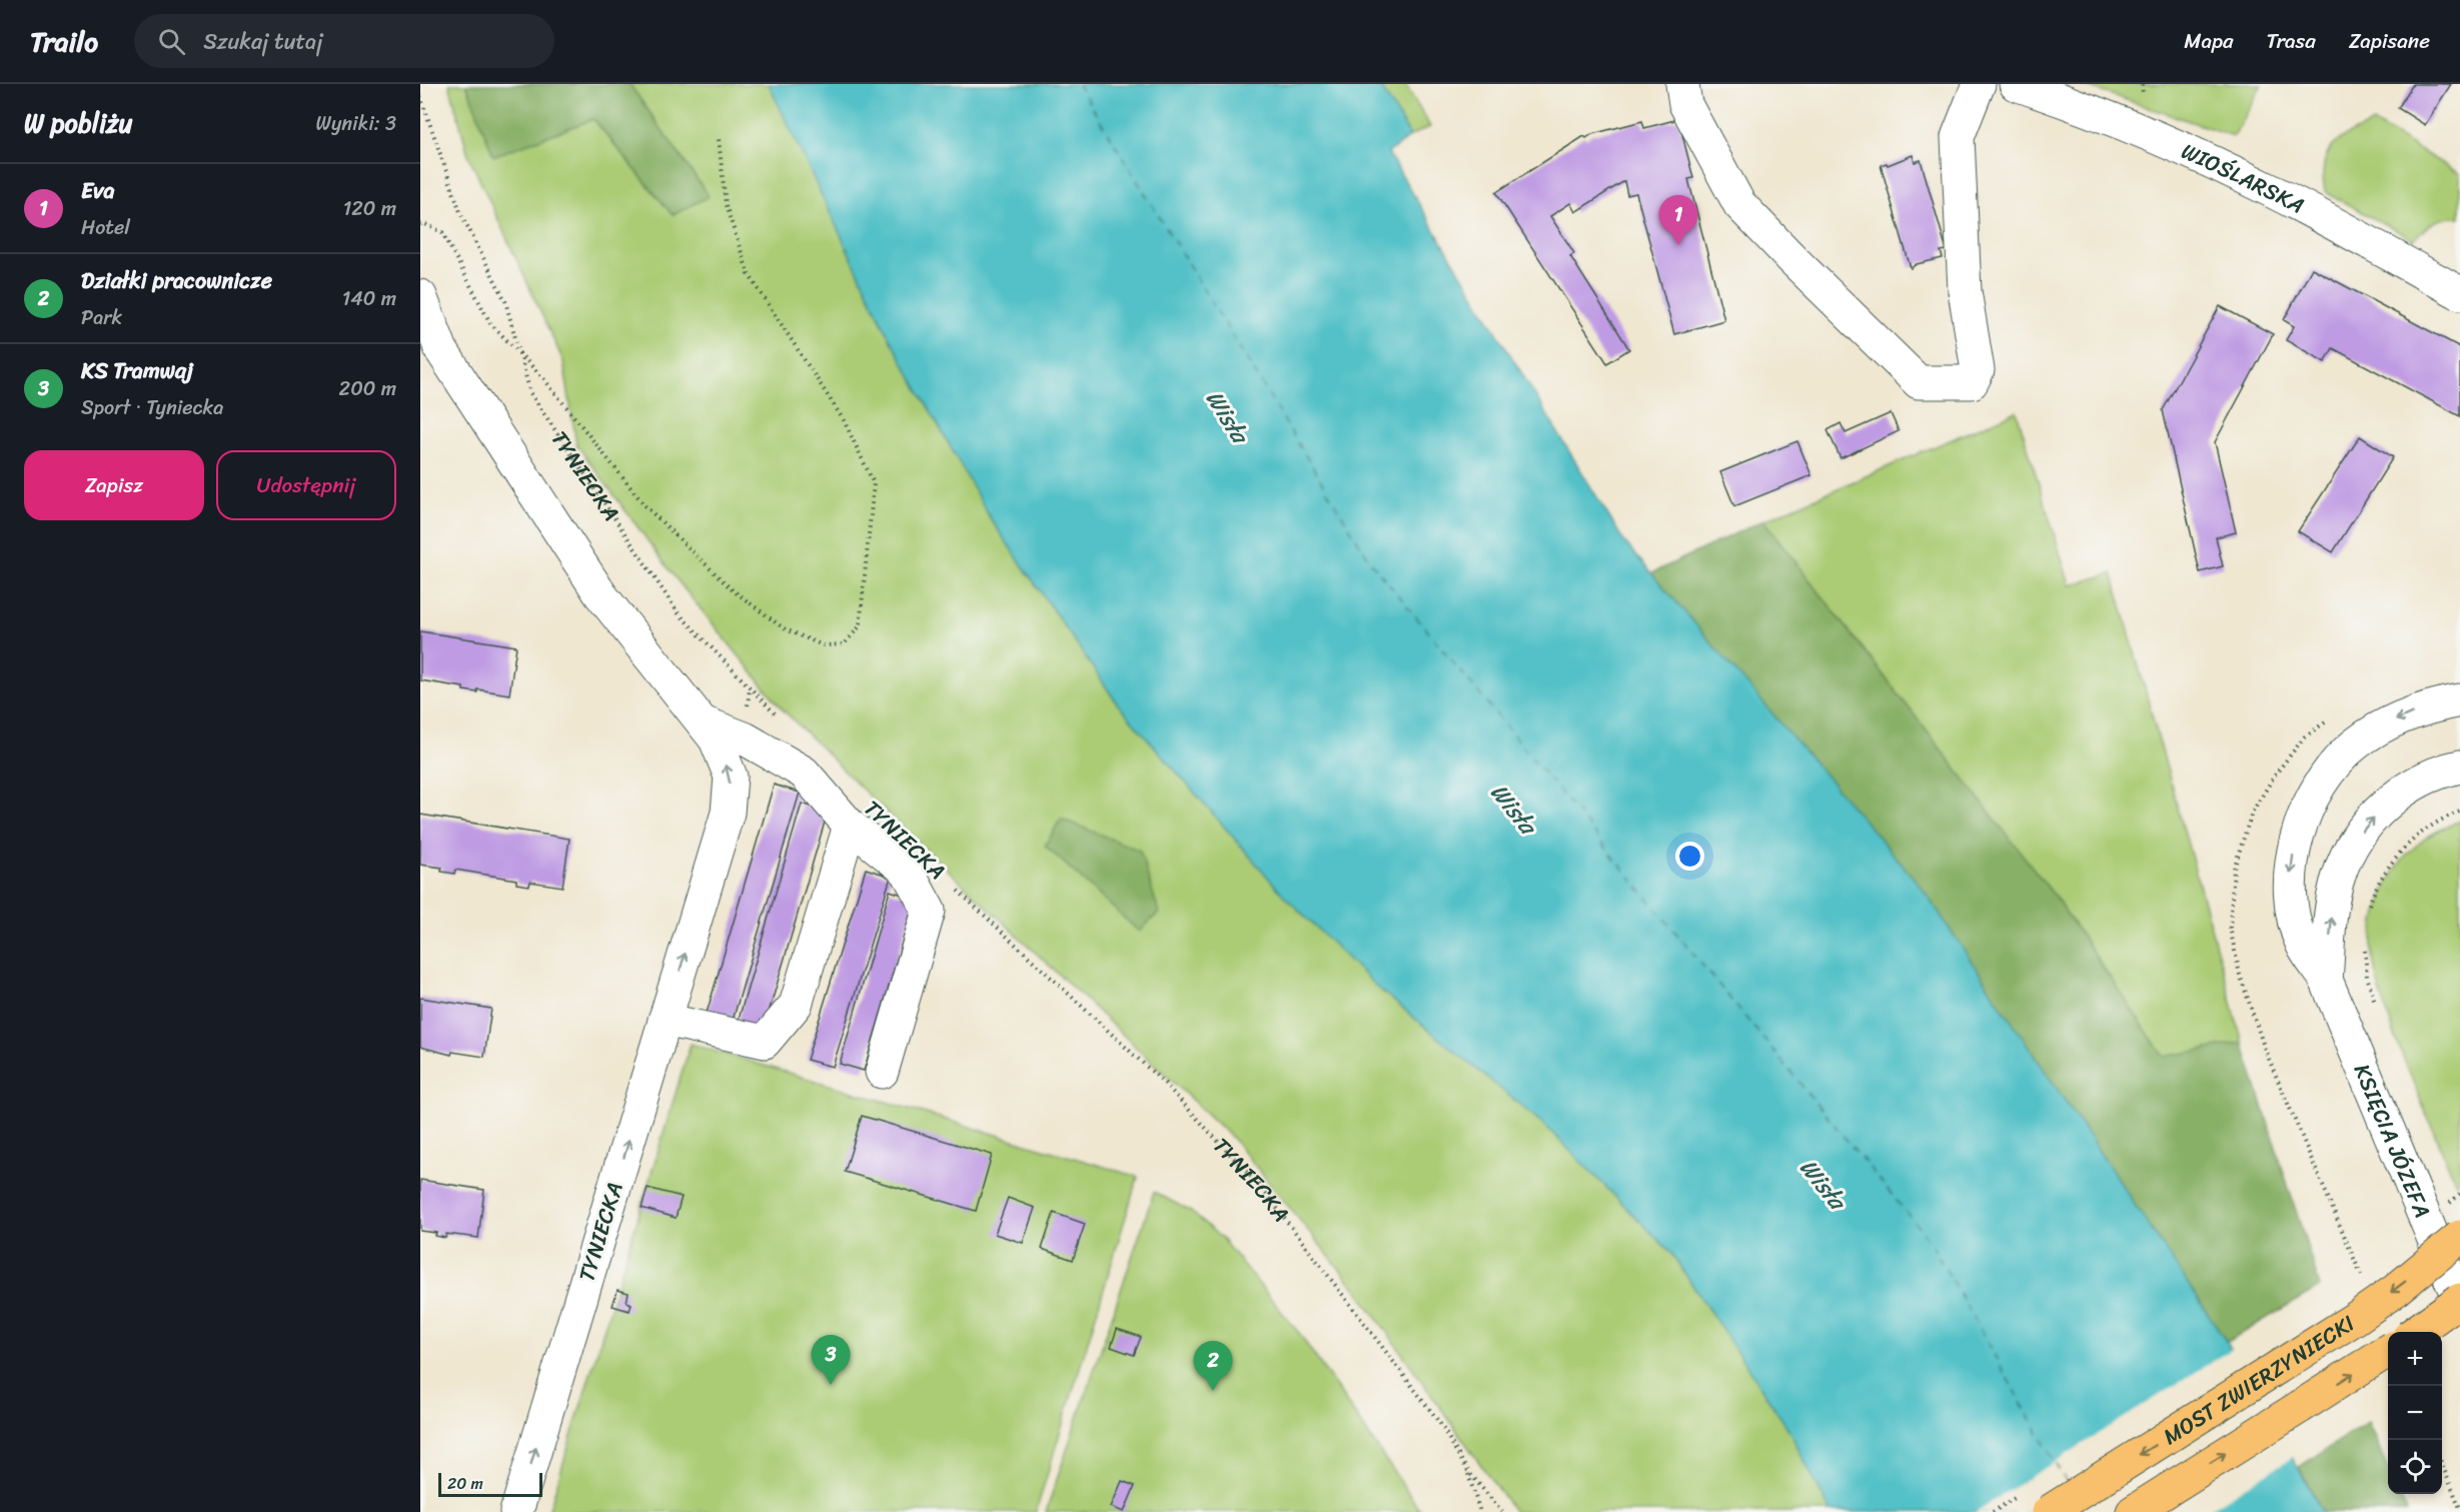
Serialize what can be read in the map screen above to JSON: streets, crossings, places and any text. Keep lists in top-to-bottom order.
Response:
{
  "streets": {
    "main road": ["MOST ZWIERZYNIECKI"],
    "street": ["WIOŚLARSKA", "TYNIECKA", "KSIĘCIA JÓZEFA"]
  },
  "water": ["Wisła"],
  "scale_bar": "20 m",
  "page": {
    "header": "Trailo",
    "search": "Szukaj tutaj",
    "nav": ["Mapa", "Trasa", "Zapisane"],
    "heading": ["W pobliżu", "Wyniki: 3"],
    "list": [
      {
        "mark": "1",
        "name": "Eva",
        "note": "Hotel",
        "value": "120 m"
      },
      {
        "mark": "2",
        "name": "Działki pracownicze",
        "note": "Park",
        "value": "140 m"
      },
      {
        "mark": "3",
        "name": "KS Tramwaj",
        "note": "Sport · Tyniecka",
        "value": "200 m"
      }
    ],
    "pins": ["1", "3", "2"],
    "buttons": ["Zapisz", "Udostępnij"],
    "map_buttons": ["+", "−"],
    "scale": "20 m"
  }
}
